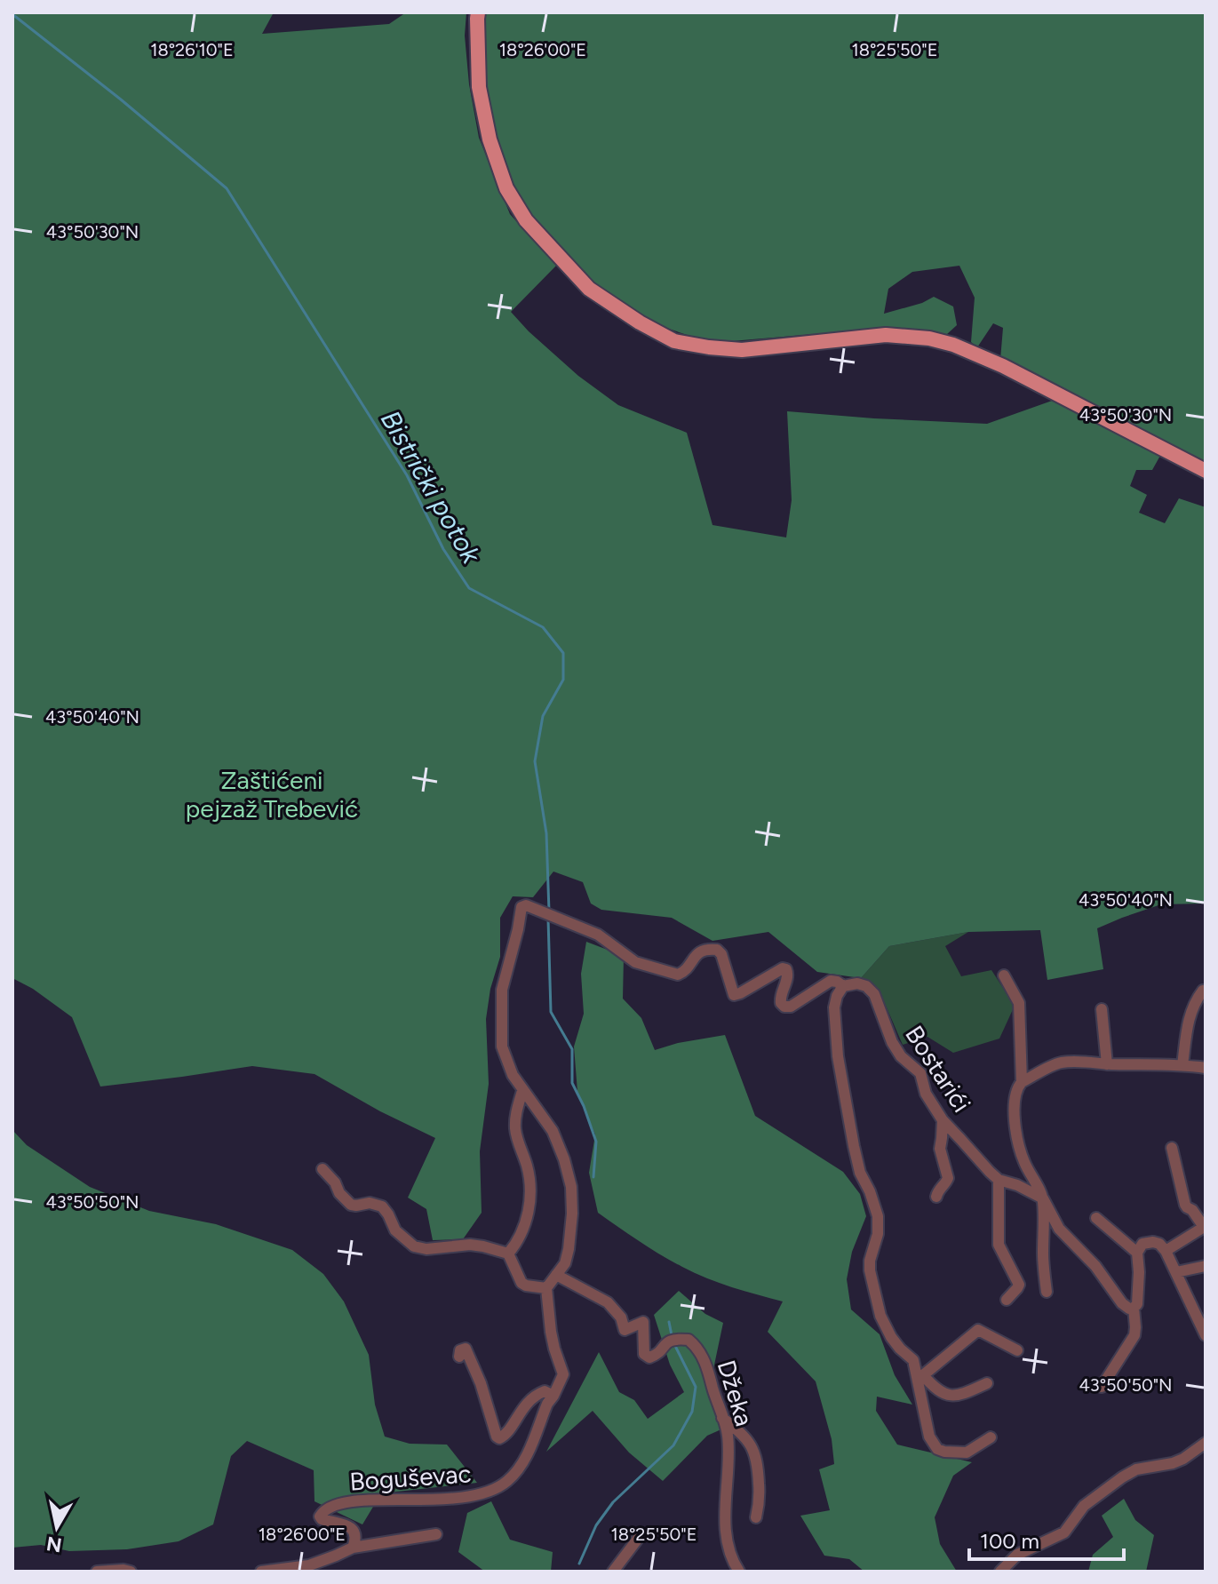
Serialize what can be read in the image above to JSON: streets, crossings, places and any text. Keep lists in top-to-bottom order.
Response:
{
  "streets": {
    "street": ["Bostarići", "Džeka", "Boguševac"]
  },
  "water": ["Bistrički potok"],
  "parks": ["Zaštićeni pejzaž Trebević"],
  "scale_bar": "100 m",
  "north": "bottom",
  "coordinates": [
    "18°26'10\"E",
    "18°26'00\"E",
    "18°25'50\"E",
    "43°50'30\"N",
    "43°50'40\"N",
    "43°50'50\"N"
  ]
}
